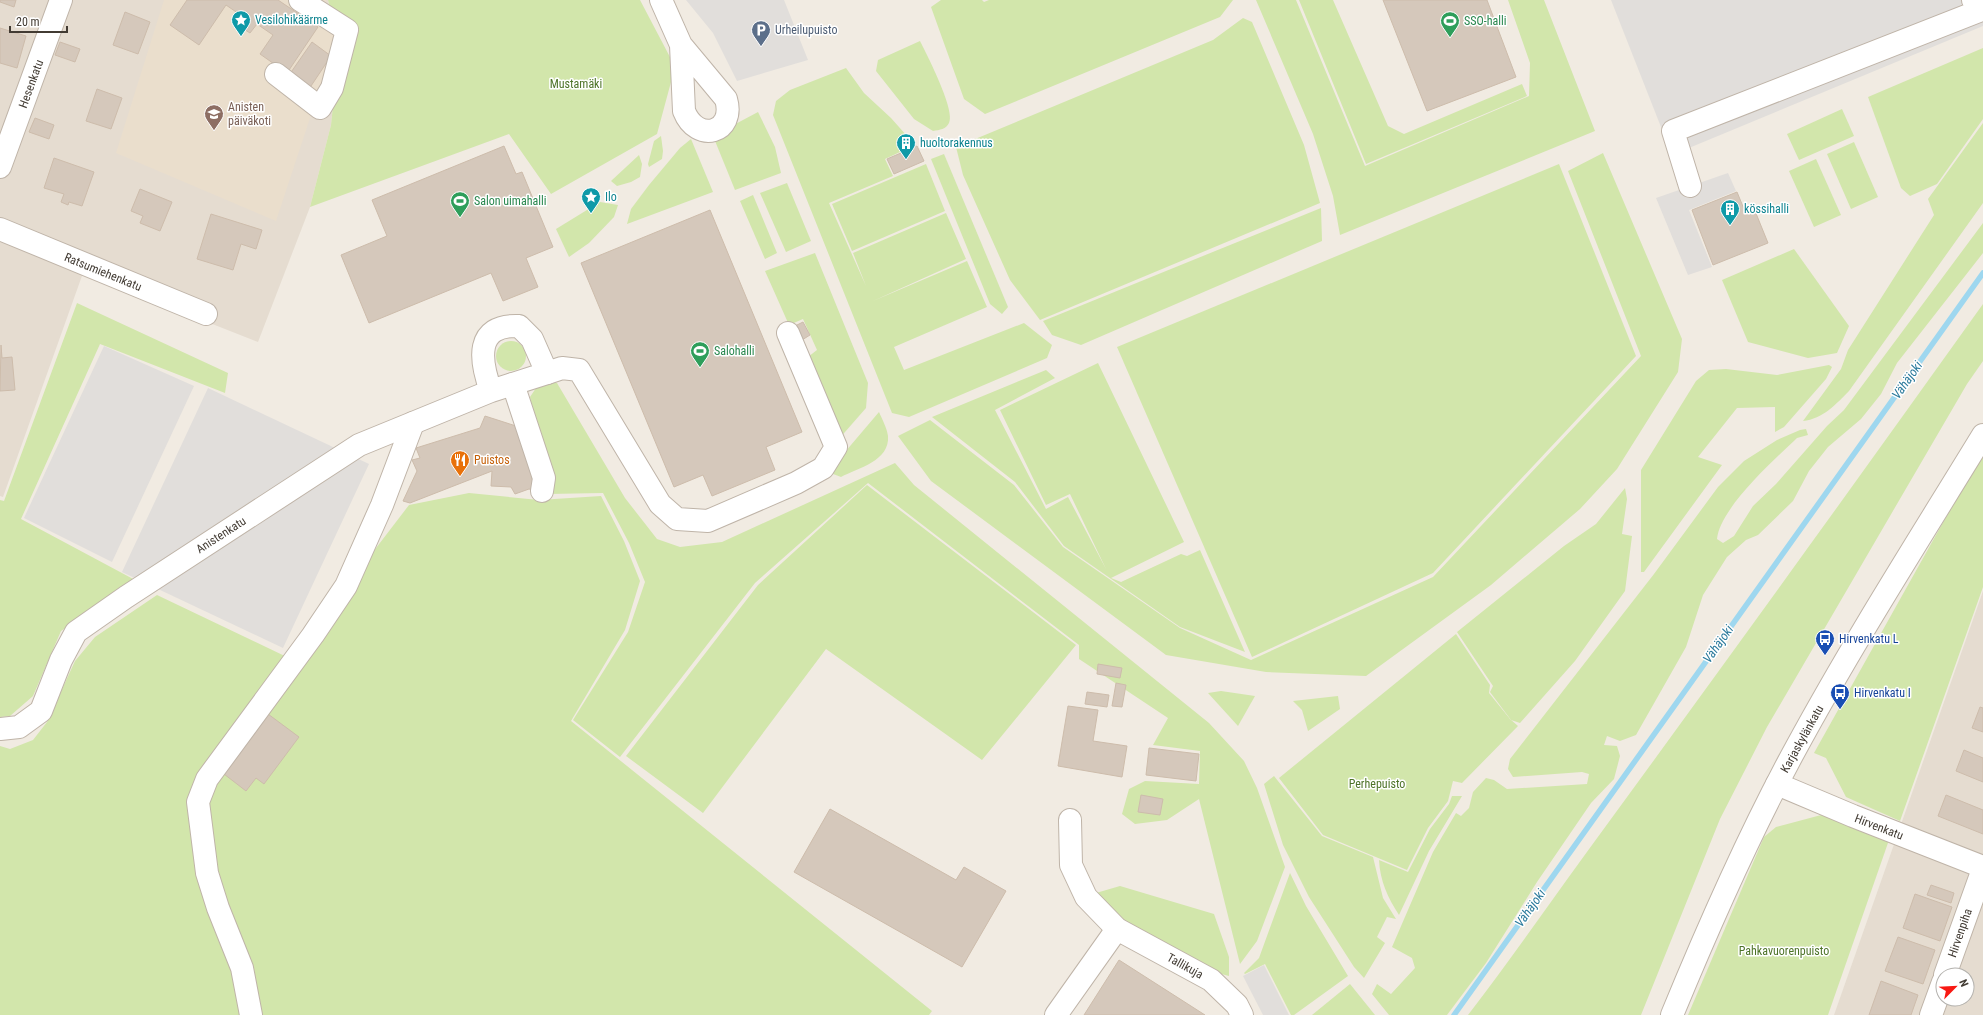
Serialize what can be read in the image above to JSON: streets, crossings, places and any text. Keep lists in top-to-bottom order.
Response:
{
  "streets": {
    "street": [
      "Hesenkatu",
      "Ratsumiehenkatu",
      "Anistenkatu",
      "Karjaskylänkatu",
      "Hirvenkatu",
      "Hirvenpiha",
      "Tallikuja"
    ]
  },
  "crossings": [
    ["Karjaskylänkatu", "Hirvenkatu"],
    ["Hirvenkatu", "Hirvenpiha"]
  ],
  "water": ["Vähäjoki"],
  "parks": ["Mustamäki", "Perhepuisto", "Pahkavuorenpuisto"],
  "places": {
    "place": ["Vesilohikäärme", "Ilo"],
    "sports": ["SSO-halli", "Salon uimahalli", "Salohalli"],
    "parking": ["Urheilupuisto"],
    "school or university": ["Anisten päiväkoti"],
    "building": ["huoltorakennus", "kössihalli"],
    "restaurant": ["Puistos"],
    "bus stop": ["Hirvenkatu L", "Hirvenkatu I"]
  },
  "scale_bar": "20 m",
  "north": "top right"
}
